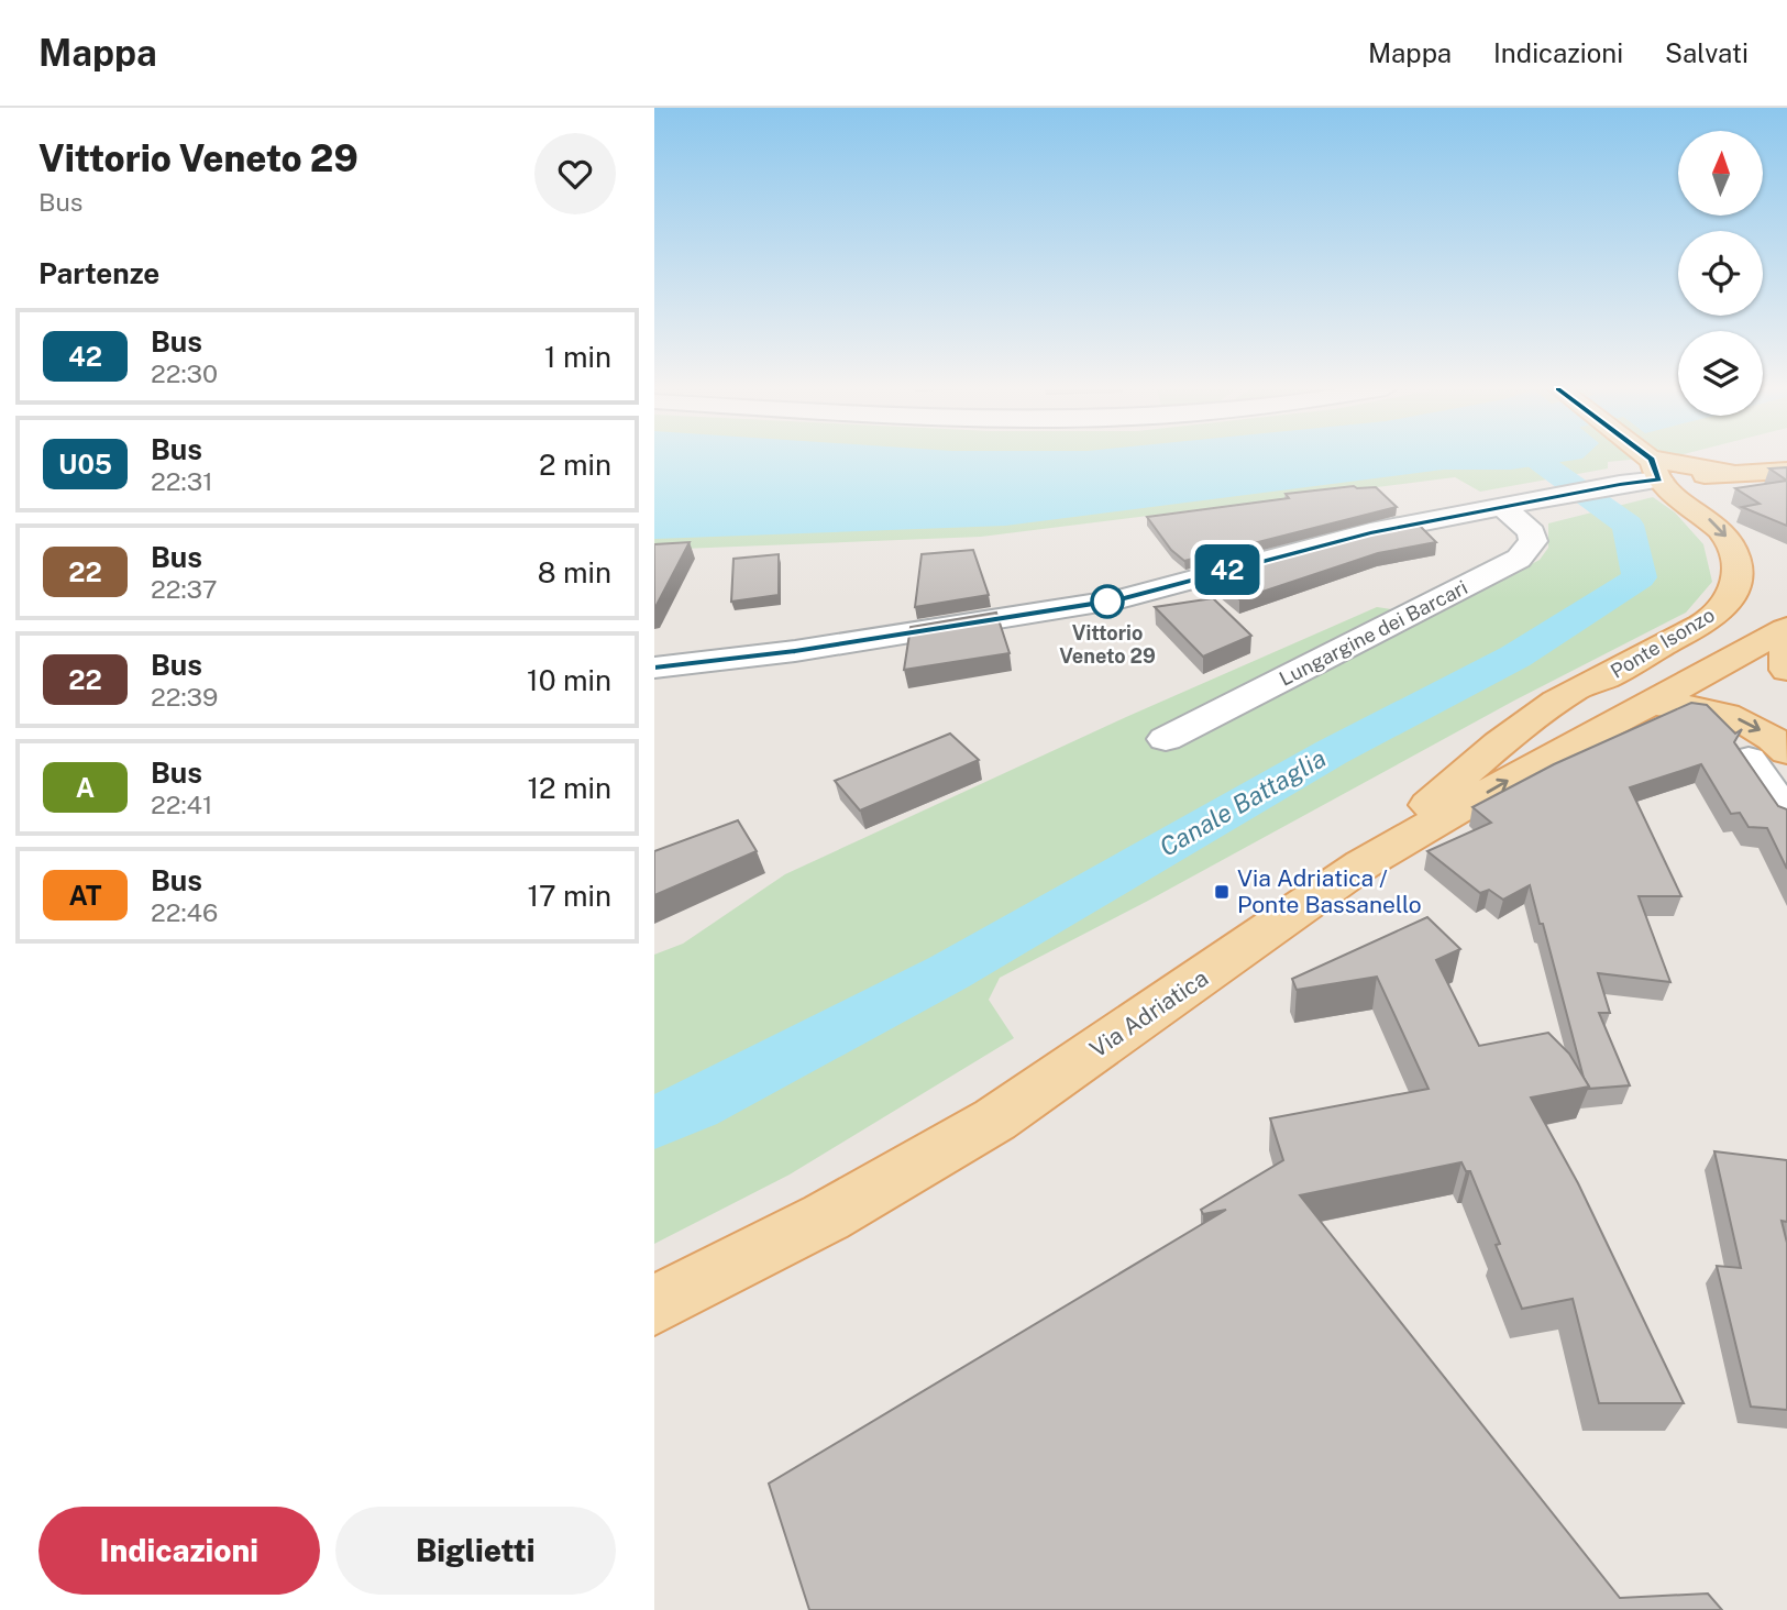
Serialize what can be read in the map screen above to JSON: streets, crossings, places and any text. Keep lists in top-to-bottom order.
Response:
{
  "streets": {
    "main road": ["Ponte Isonzo", "Via Adriatica"],
    "street": ["Lungargine dei Barcari"]
  },
  "crossings": [
    ["Ponte Isonzo", "Via Adriatica"]
  ],
  "water": ["Canale Battaglia"],
  "places": {
    "other": ["Vittorio Veneto 29"],
    "transit": ["Via Adriatica / Ponte Bassanello"]
  },
  "lines": ["bus line 42"],
  "north": "top",
  "page": {
    "header": "Mappa",
    "nav": ["Mappa", "Indicazioni", "Salvati"],
    "heading": [
      ["Vittorio Veneto 29", "Bus"],
      "Partenze"
    ],
    "on_map": "42",
    "list": [
      {
        "mark": "42",
        "name": "Bus",
        "note": "22:30",
        "value": "1 min"
      },
      {
        "mark": "U05",
        "name": "Bus",
        "note": "22:31",
        "value": "2 min"
      },
      {
        "mark": "22",
        "name": "Bus",
        "note": "22:37",
        "value": "8 min"
      },
      {
        "mark": "22",
        "name": "Bus",
        "note": "22:39",
        "value": "10 min"
      },
      {
        "mark": "A",
        "name": "Bus",
        "note": "22:41",
        "value": "12 min"
      },
      {
        "mark": "AT",
        "name": "Bus",
        "note": "22:46",
        "value": "17 min"
      }
    ],
    "buttons": ["Indicazioni", "Biglietti"]
  }
}
